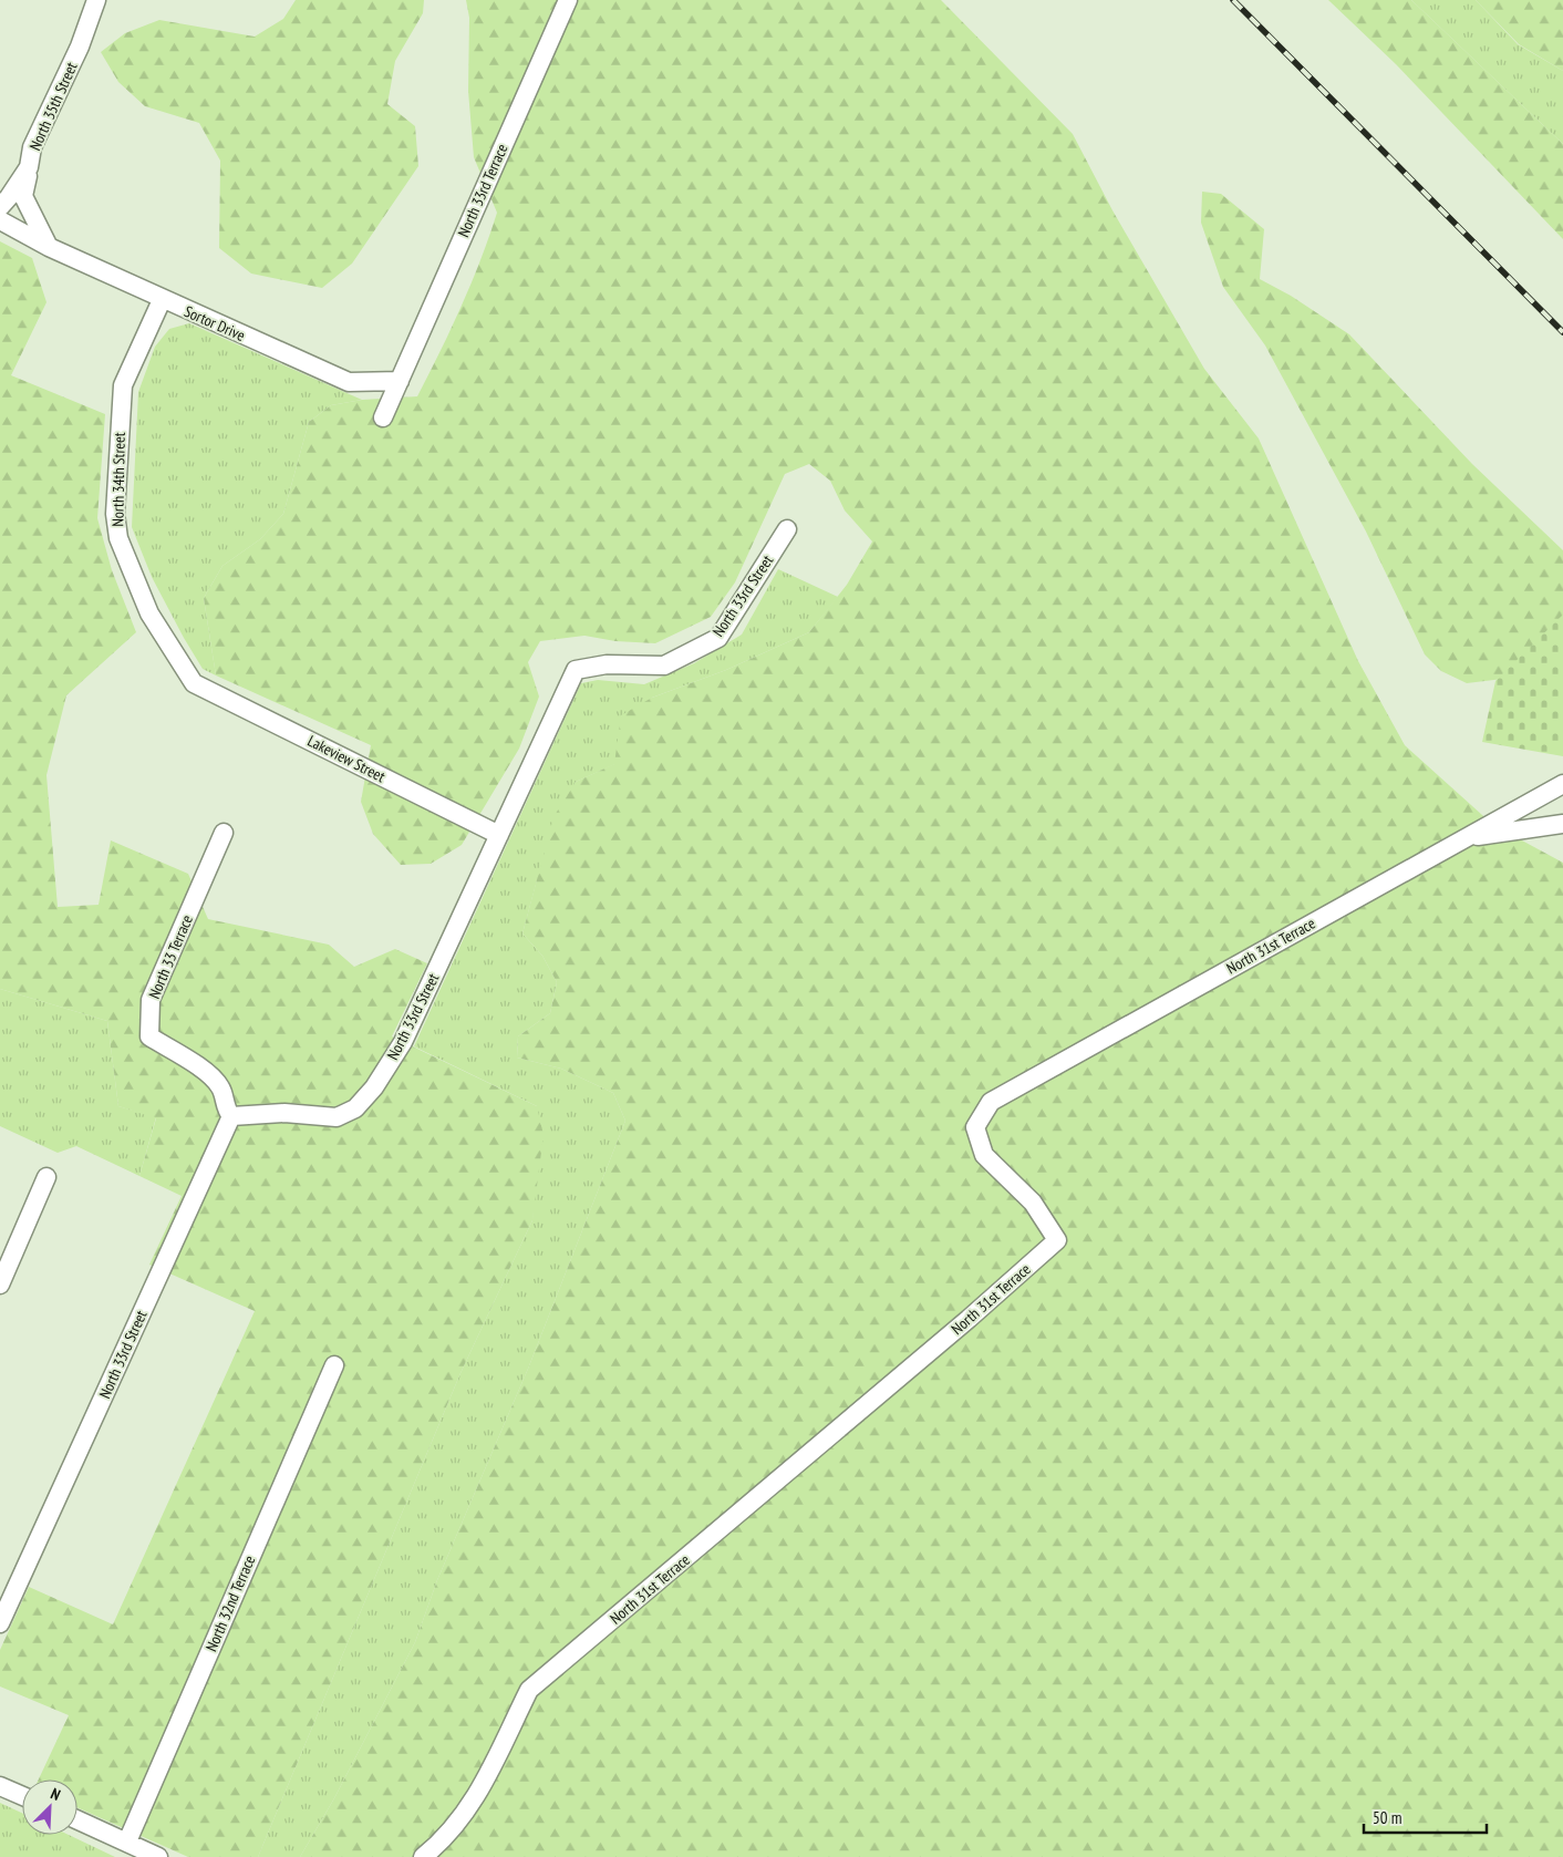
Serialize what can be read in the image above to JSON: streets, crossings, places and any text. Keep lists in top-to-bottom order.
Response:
{
  "streets": {
    "street": [
      "North 35th Street",
      "North 33rd Terrace",
      "Sortor Drive",
      "North 34th Street",
      "North 33rd Street",
      "Lakeview Street",
      "North 31st Terrace",
      "North 33 Terrace",
      "North 32nd Terrace"
    ]
  },
  "crossings": [
    ["North 33rd Terrace", "Sortor Drive"],
    ["Sortor Drive", "North 34th Street"],
    ["North 34th Street", "Lakeview Street"],
    ["North 33rd Street", "Lakeview Street"],
    ["North 33rd Street", "North 33 Terrace"]
  ],
  "scale_bar": "50 m",
  "north": "top right"
}
